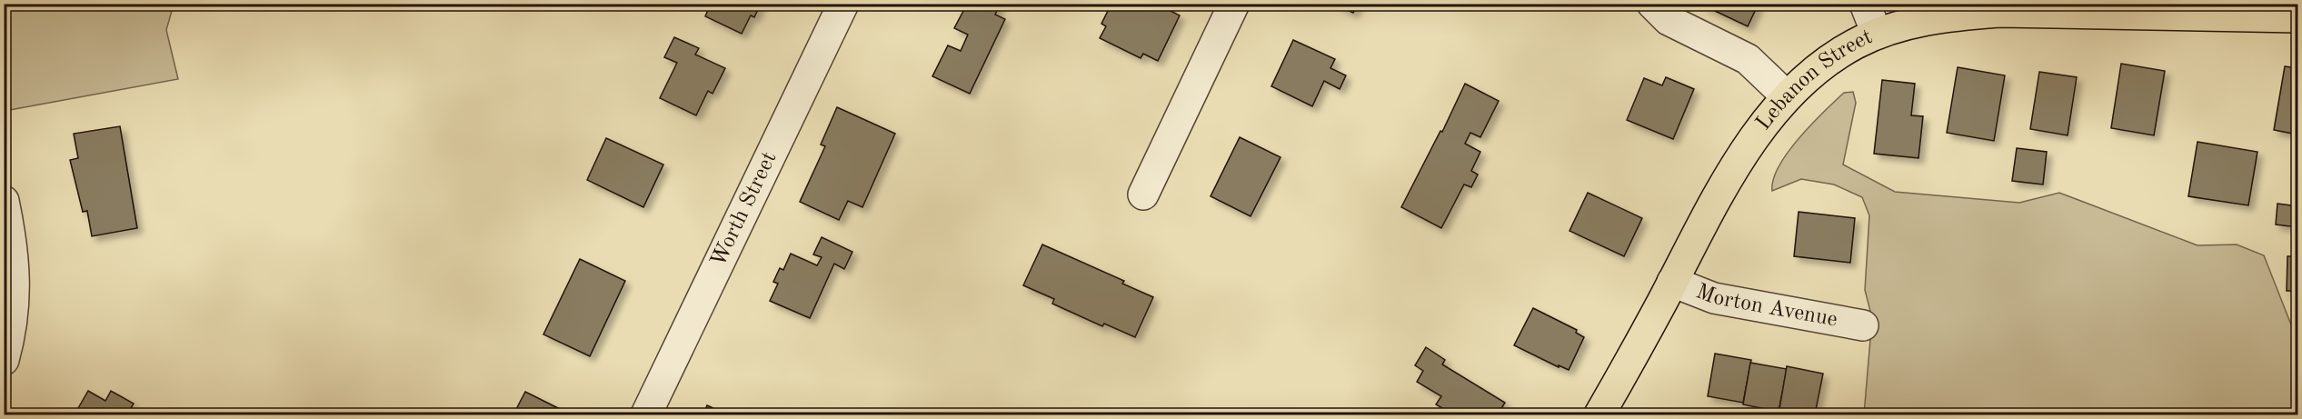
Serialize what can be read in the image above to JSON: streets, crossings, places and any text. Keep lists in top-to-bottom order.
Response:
{
  "streets": {
    "main road": ["Lebanon Street"],
    "street": ["Worth Street", "Morton Avenue"]
  },
  "crossings": [
    ["Lebanon Street", "Morton Avenue"]
  ]
}
